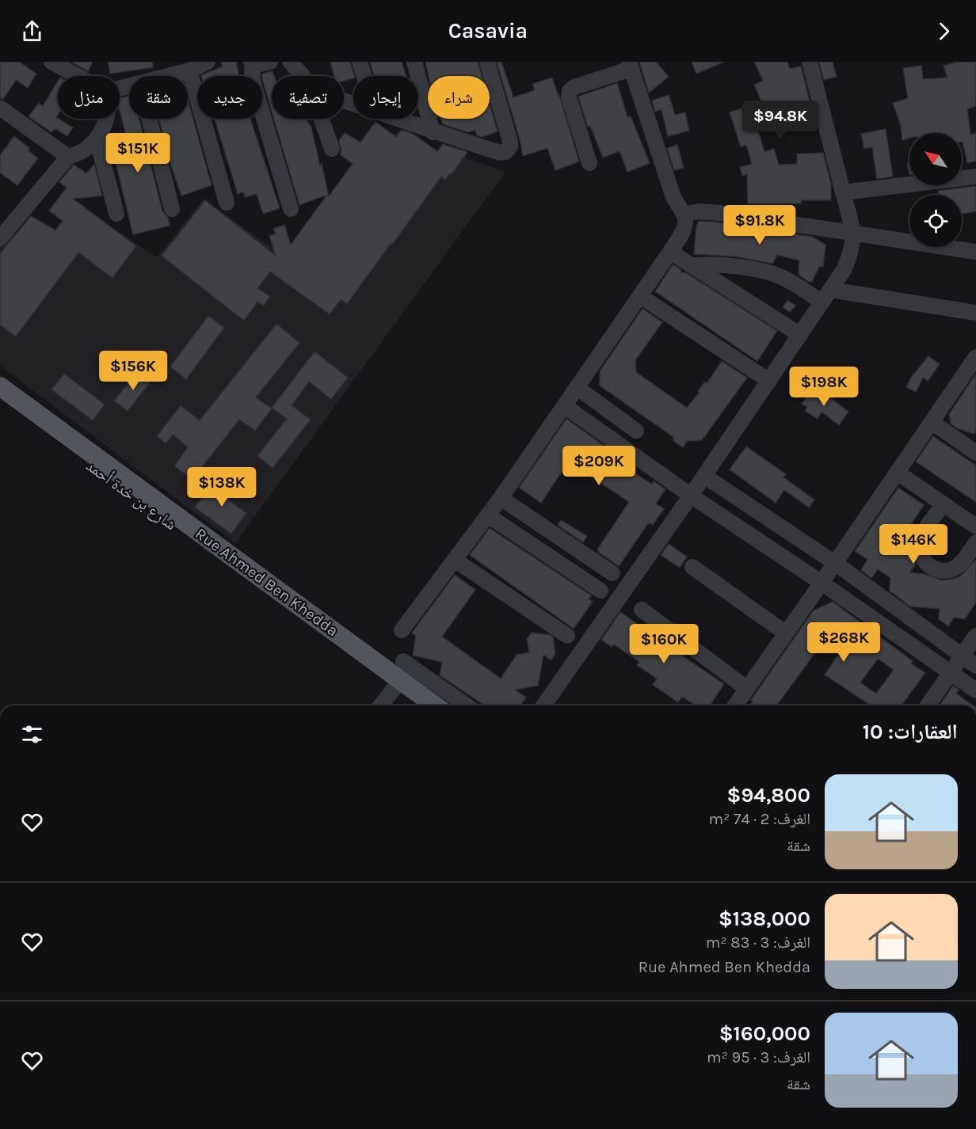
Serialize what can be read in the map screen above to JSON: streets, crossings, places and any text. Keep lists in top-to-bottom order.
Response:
{
  "streets": {
    "main road": ["شارع بن خدة أحمد", "Rue Ahmed Ben Khedda"]
  },
  "north": "top left",
  "page": {
    "header": "Casavia",
    "chip": [
      "شراء",
      "إيجار",
      "تصفية",
      "جديد",
      "شقة",
      "منزل"
    ],
    "price": [
      "$94.8K",
      "$151K",
      "$91.8K",
      "$156K",
      "$198K",
      "$209K",
      "$138K",
      "$146K",
      "$268K",
      "$160K"
    ],
    "heading": "العقارات: 10",
    "list": [
      {
        "name": "$94,800",
        "note": "الغرف: 2 · 74 m² · شقة"
      },
      {
        "name": "$138,000",
        "note": "الغرف: 3 · 83 m² · Rue Ahmed Ben Khedda"
      },
      {
        "name": "$160,000",
        "note": "الغرف: 3 · 95 m² · شقة"
      }
    ]
  }
}
